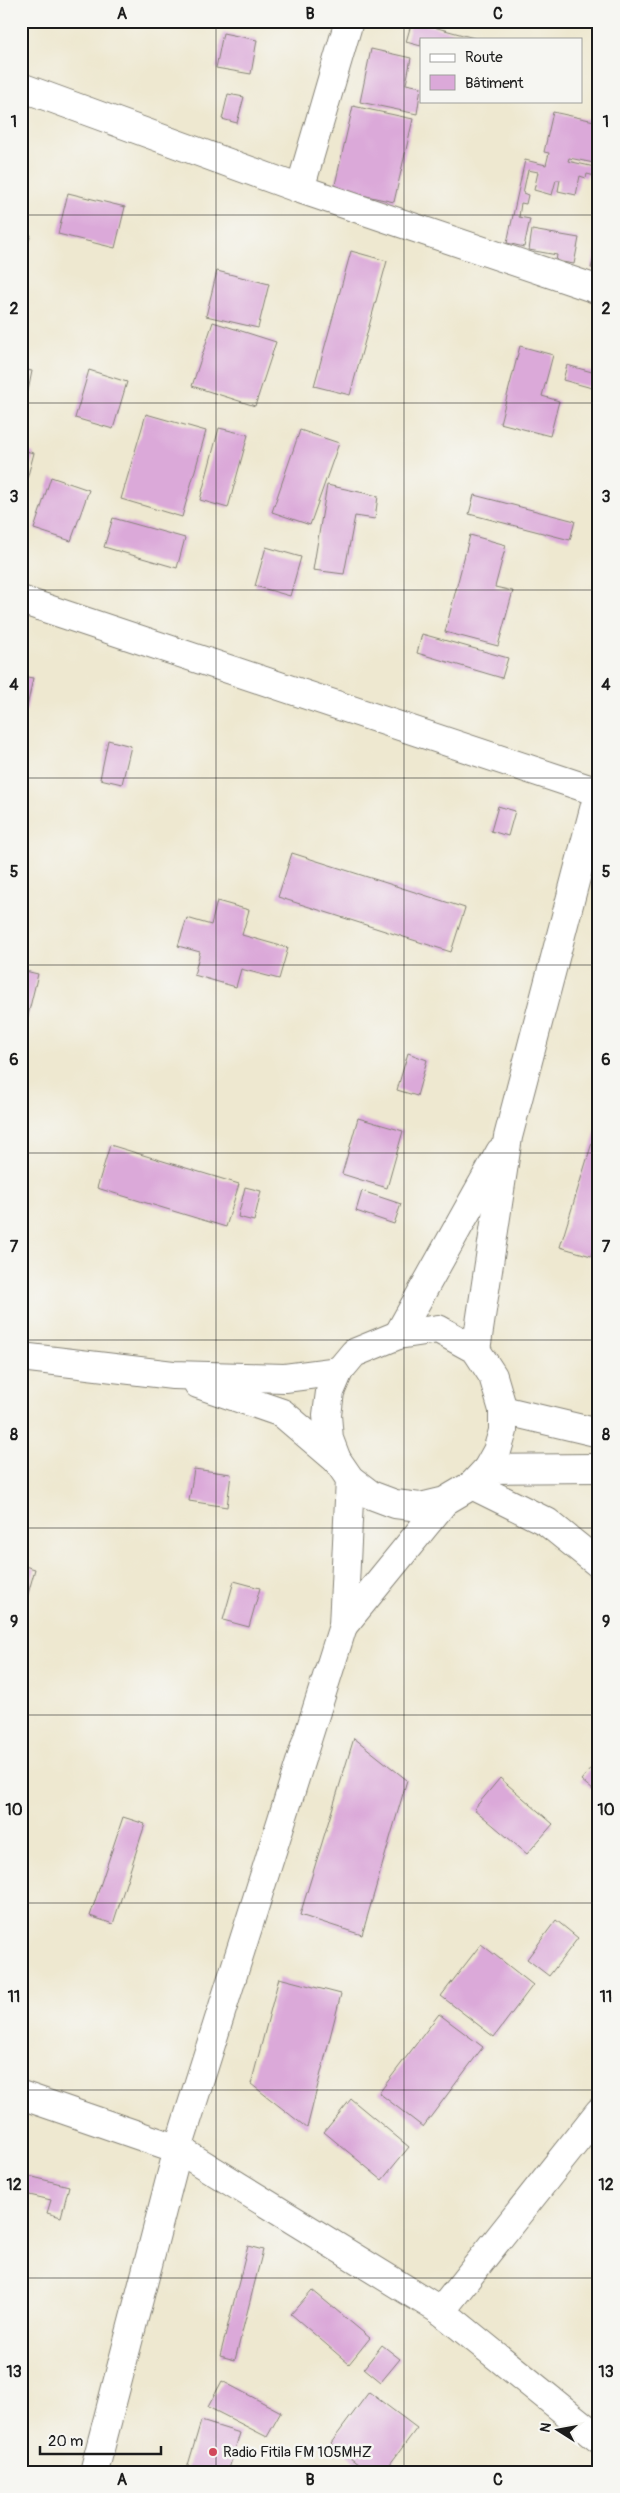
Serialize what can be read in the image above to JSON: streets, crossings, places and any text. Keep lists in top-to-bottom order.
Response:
{
  "places": ["Radio Fitila FM 105MHZ"],
  "legend": ["Route", "Bâtiment"],
  "scale_bar": "20 m",
  "north": "left",
  "grid": {
    "columns": ["A", "B", "C"],
    "rows": [
      "1",
      "2",
      "3",
      "4",
      "5",
      "6",
      "7",
      "8",
      "9",
      "10",
      "11",
      "12",
      "13"
    ]
  }
}
